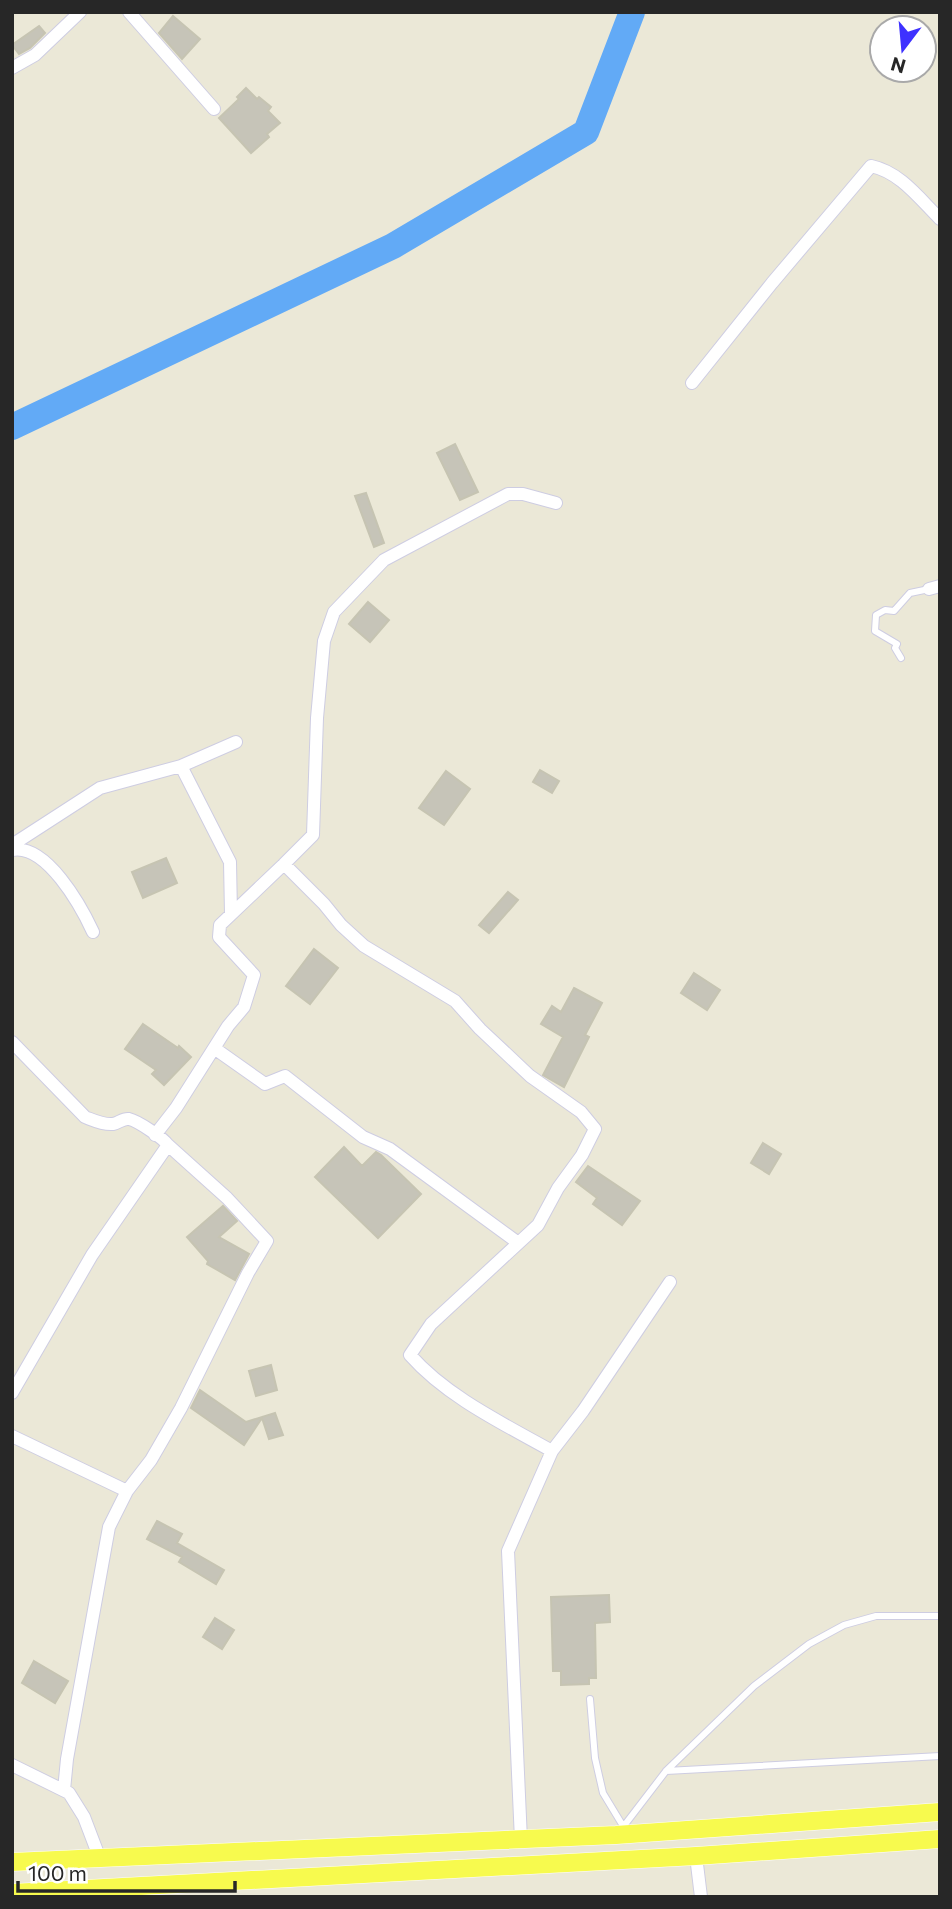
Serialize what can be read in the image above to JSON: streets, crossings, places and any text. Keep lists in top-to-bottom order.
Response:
{
  "scale_bar": "100 m",
  "north": "bottom"
}
